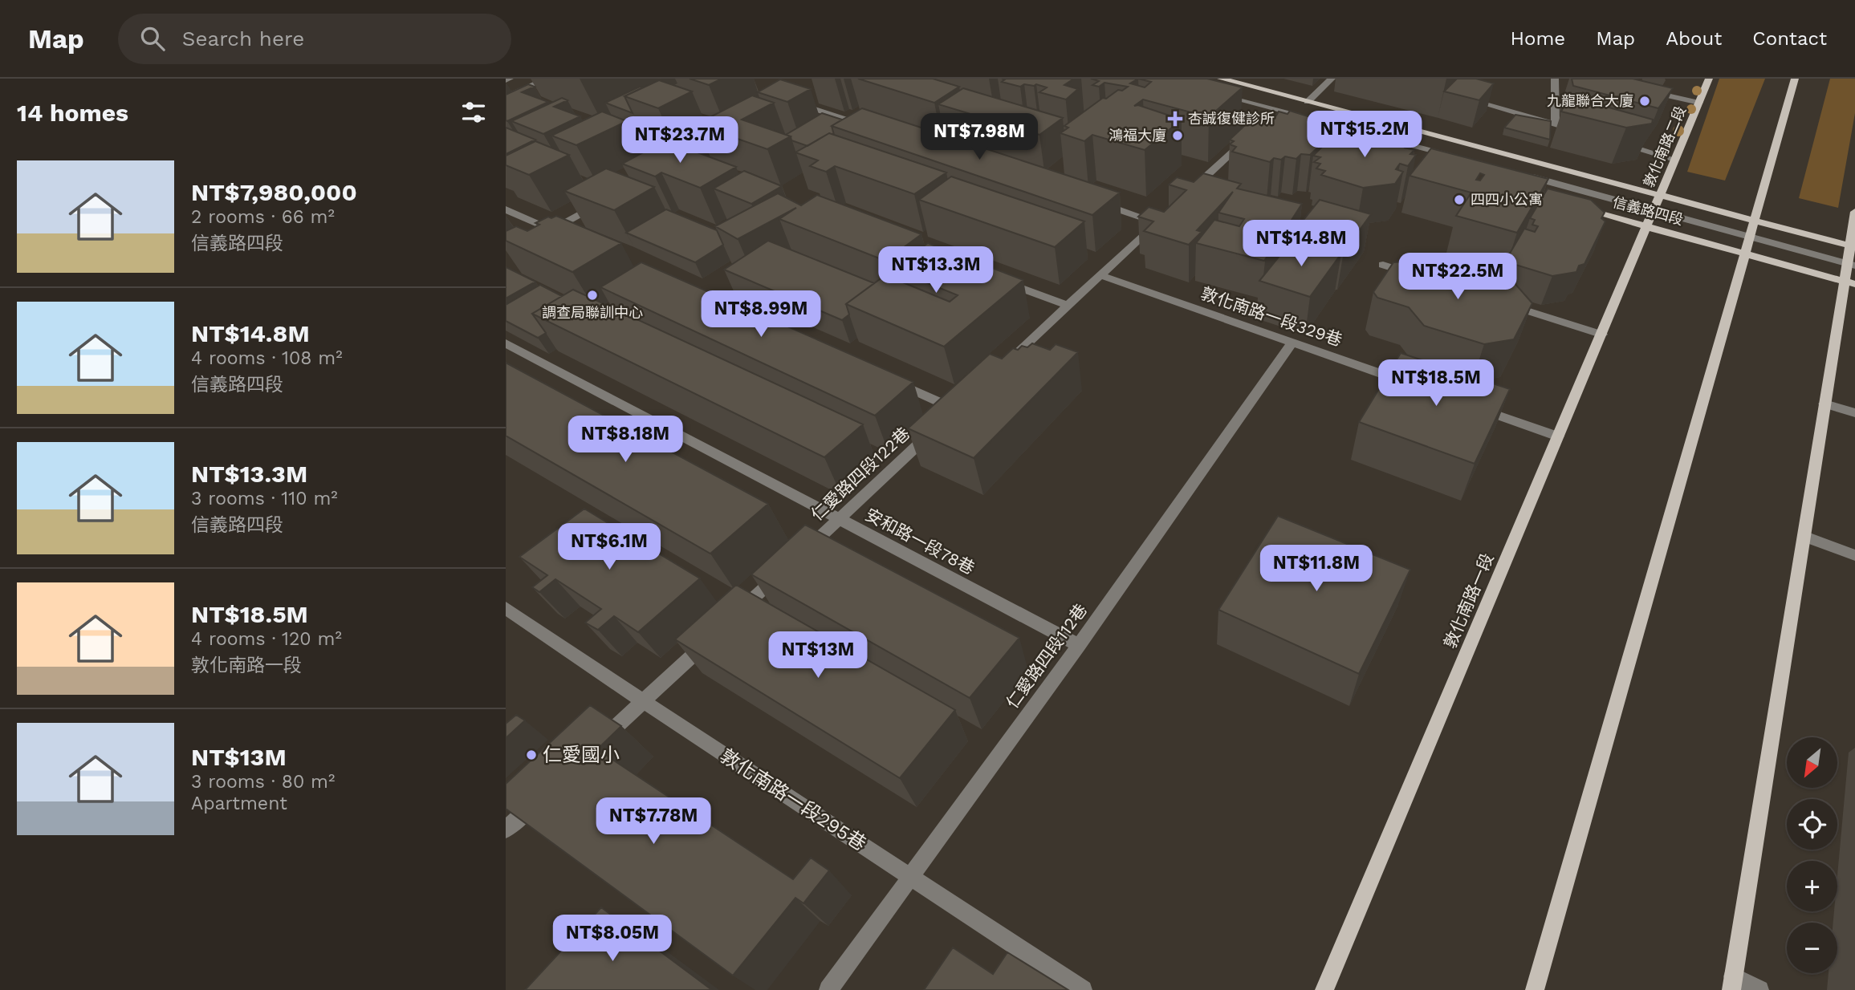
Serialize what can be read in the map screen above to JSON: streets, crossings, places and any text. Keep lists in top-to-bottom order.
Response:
{
  "streets": {
    "main road": ["敦化南路二段", "信義路四段", "敦化南路一段"],
    "street": [
      "敦化南路一段329巷",
      "仁愛路四段122巷",
      "安和路一段78巷",
      "仁愛路四段112巷",
      "敦化南路一段295巷"
    ]
  },
  "crossings": [
    ["敦化南路二段", "信義路四段"],
    ["敦化南路二段", "敦化南路一段"],
    ["信義路四段", "敦化南路一段"],
    ["敦化南路一段329巷", "仁愛路四段112巷"],
    ["仁愛路四段122巷", "安和路一段78巷"],
    ["安和路一段78巷", "仁愛路四段112巷"],
    ["仁愛路四段112巷", "敦化南路一段295巷"]
  ],
  "places": {
    "other": [
      "九龍聯合大廈",
      "鴻福大廈",
      "四四小公寓",
      "調查局聯訓中心",
      "仁愛國小"
    ],
    "health": ["杏誠復健診所"]
  },
  "north": "bottom left",
  "page": {
    "header": "Map",
    "search": "Search here",
    "nav": [
      "Home",
      "Map",
      "About",
      "Contact"
    ],
    "heading": "14 homes",
    "price": [
      "NT$15.2M",
      "NT$7.98M",
      "NT$23.7M",
      "NT$14.8M",
      "NT$13.3M",
      "NT$22.5M",
      "NT$8.99M",
      "NT$18.5M",
      "NT$8.18M",
      "NT$6.1M",
      "NT$11.8M",
      "NT$13M",
      "NT$7.78M",
      "NT$8.05M"
    ],
    "list": [
      {
        "name": "NT$7,980,000",
        "note": "2 rooms · 66 m² · 信義路四段"
      },
      {
        "name": "NT$14.8M",
        "note": "4 rooms · 108 m² · 信義路四段"
      },
      {
        "name": "NT$13.3M",
        "note": "3 rooms · 110 m² · 信義路四段"
      },
      {
        "name": "NT$18.5M",
        "note": "4 rooms · 120 m² · 敦化南路一段"
      },
      {
        "name": "NT$13M",
        "note": "3 rooms · 80 m² · Apartment"
      }
    ],
    "map_buttons": ["+", "−"]
  }
}
